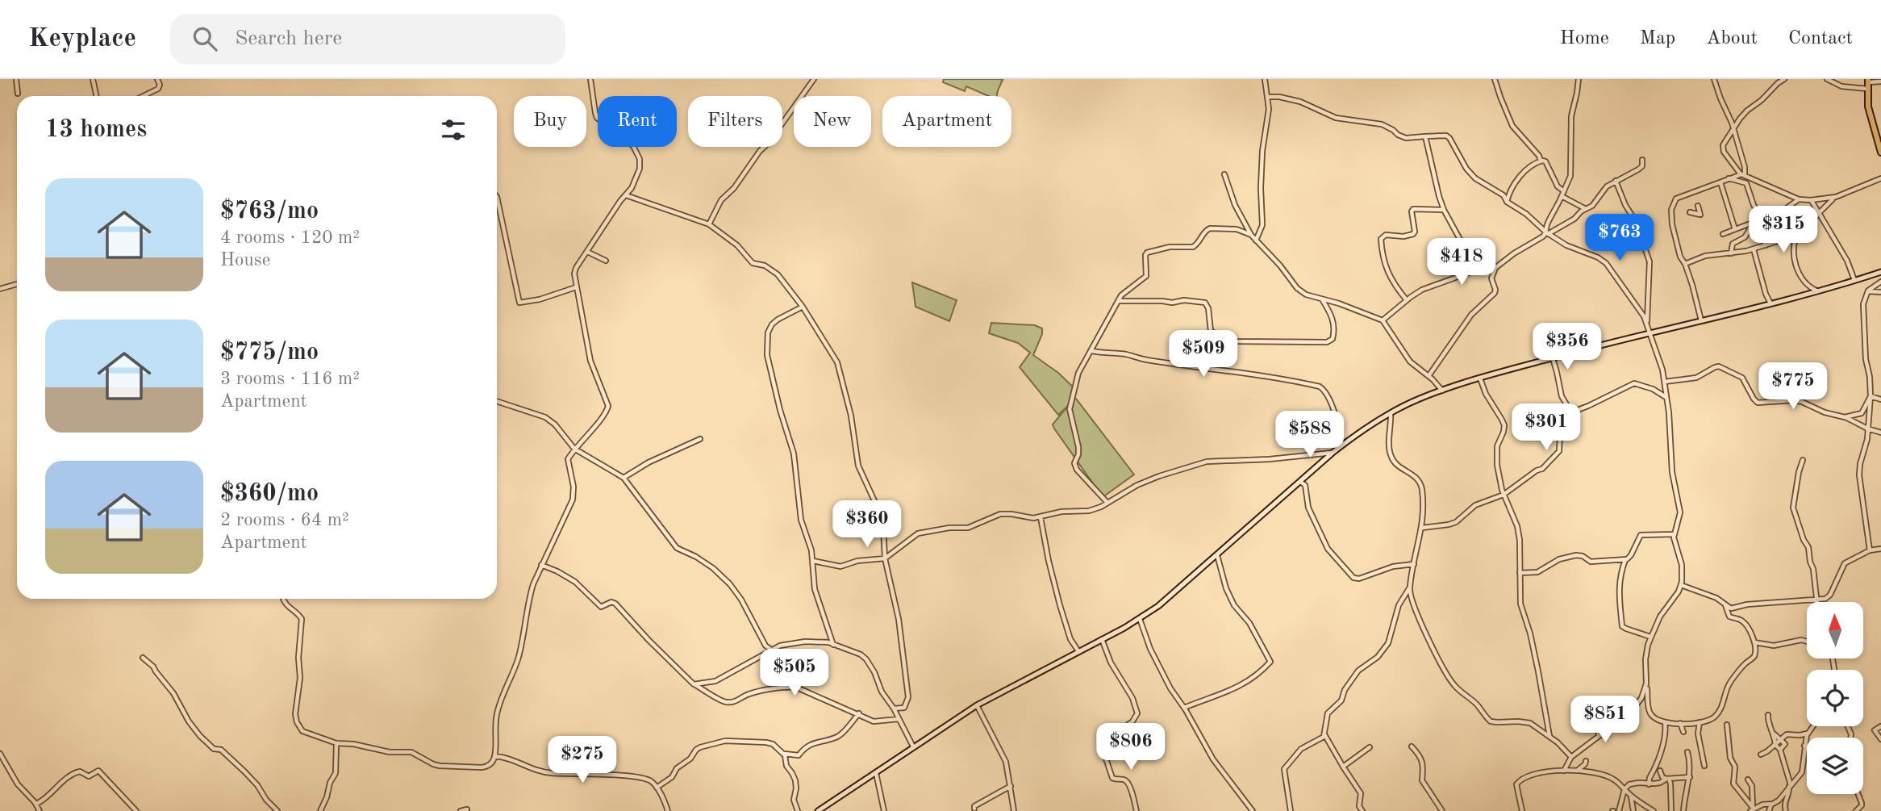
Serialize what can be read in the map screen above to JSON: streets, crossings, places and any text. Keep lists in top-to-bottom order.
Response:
{
  "north": "top",
  "page": {
    "header": "Keyplace",
    "search": "Search here",
    "nav": [
      "Home",
      "Map",
      "About",
      "Contact"
    ],
    "chip": [
      "Buy",
      "Rent",
      "Filters",
      "New",
      "Apartment"
    ],
    "heading": "13 homes",
    "list": [
      {
        "name": "$763/mo",
        "note": "4 rooms · 120 m² · House"
      },
      {
        "name": "$775/mo",
        "note": "3 rooms · 116 m² · Apartment"
      },
      {
        "name": "$360/mo",
        "note": "2 rooms · 64 m² · Apartment"
      }
    ],
    "price": [
      "$315",
      "$763",
      "$418",
      "$356",
      "$509",
      "$775",
      "$301",
      "$588",
      "$360",
      "$505",
      "$851",
      "$806",
      "$275"
    ]
  }
}
